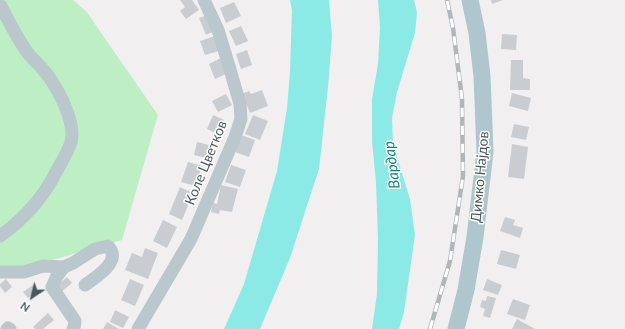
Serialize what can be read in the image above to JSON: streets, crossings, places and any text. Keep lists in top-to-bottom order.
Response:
{
  "streets": {
    "main road": ["Димко Најдов"],
    "street": ["Коле Цветков"]
  },
  "water": ["Вардар"],
  "north": "bottom left"
}
